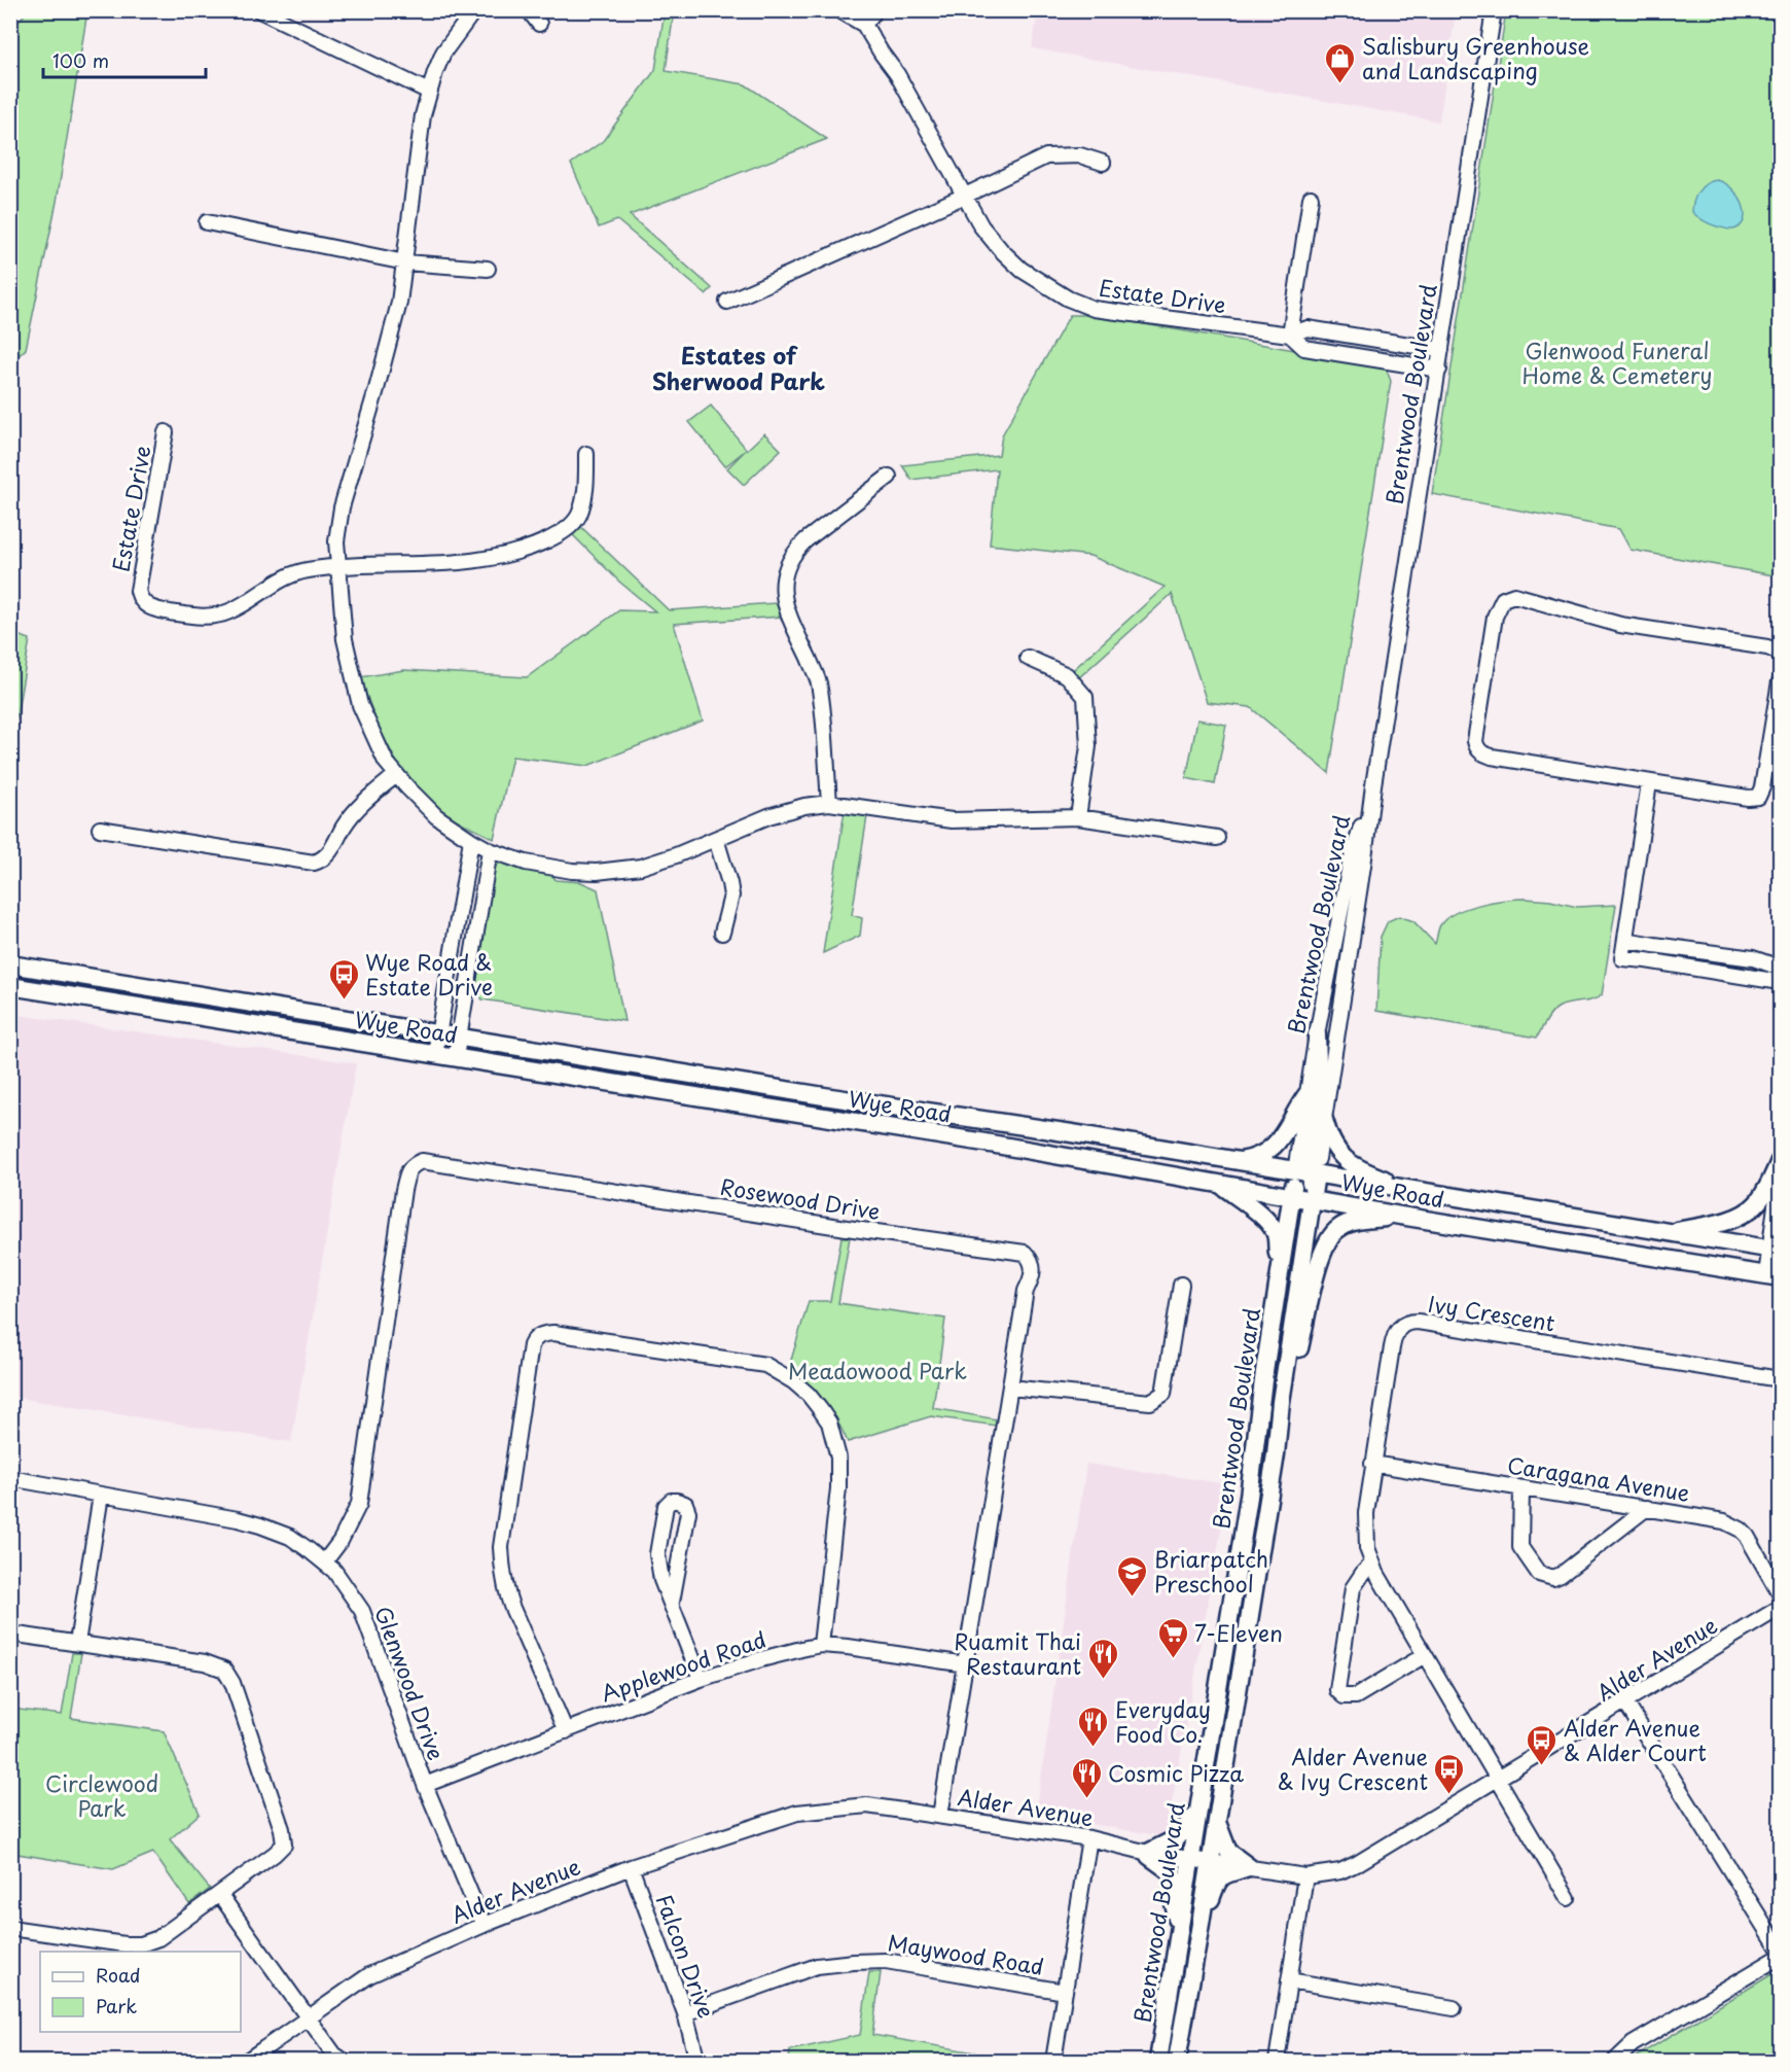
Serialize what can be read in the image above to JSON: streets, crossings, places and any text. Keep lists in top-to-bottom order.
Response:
{
  "streets": {
    "main road": ["Brentwood Boulevard", "Wye Road"],
    "street": [
      "Estate Drive",
      "Rosewood Drive",
      "Ivy Crescent",
      "Caragana Avenue",
      "Alder Avenue",
      "Applewood Road",
      "Glenwood Drive",
      "Maywood Road",
      "Falcon Drive"
    ]
  },
  "crossings": [
    ["Estate Drive", "Brentwood Boulevard"],
    ["Brentwood Boulevard", "Wye Road"],
    ["Brentwood Boulevard", "Alder Avenue"],
    ["Rosewood Drive", "Alder Avenue"],
    ["Rosewood Drive", "Applewood Road"],
    ["Rosewood Drive", "Glenwood Drive"],
    ["Ivy Crescent", "Caragana Avenue"],
    ["Ivy Crescent", "Alder Avenue"],
    ["Alder Avenue", "Glenwood Drive"],
    ["Alder Avenue", "Falcon Drive"],
    ["Applewood Road", "Glenwood Drive"],
    ["Maywood Road", "Falcon Drive"]
  ],
  "districts": ["Estates of Sherwood Park"],
  "parks": ["Glenwood Funeral Home & Cemetery", "Meadowood Park", "Circlewood Park"],
  "places": {
    "shop": ["Salisbury Greenhouse and Landscaping"],
    "bus stop": ["Wye Road & Estate Drive", "Alder Avenue & Alder Court", "Alder Avenue & Ivy Crescent"],
    "school or university": ["Briarpatch Preschool"],
    "supermarket": ["7-Eleven"],
    "restaurant": ["Ruamit Thai Restaurant", "Everyday Food Co.", "Cosmic Pizza"]
  },
  "legend": ["Road", "Park"],
  "scale_bar": "100 m"
}
